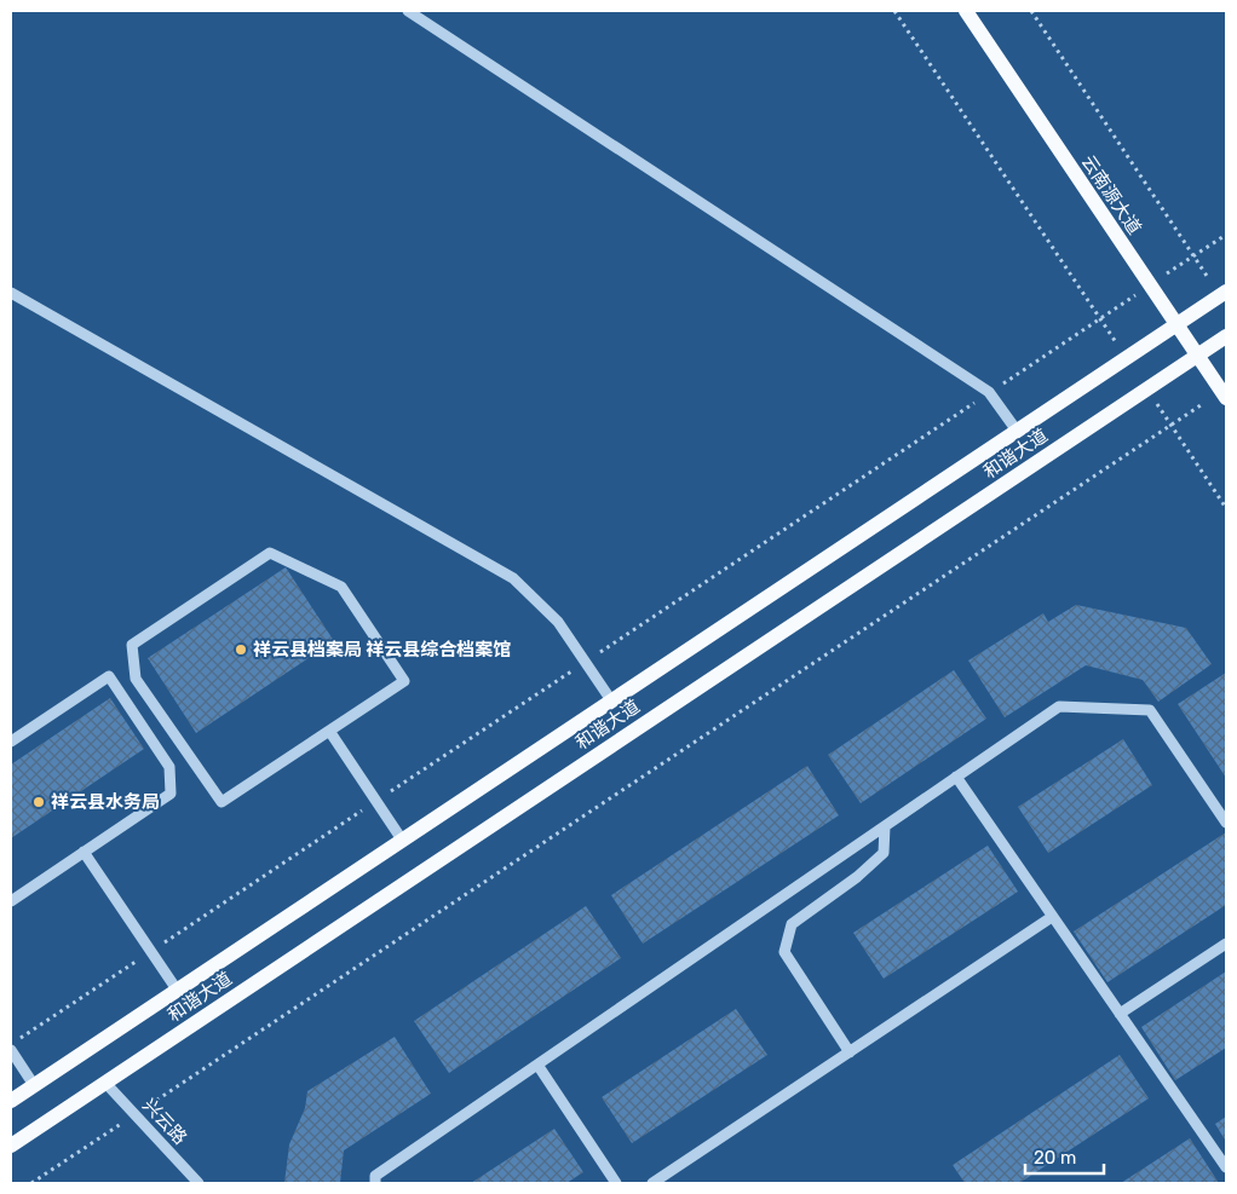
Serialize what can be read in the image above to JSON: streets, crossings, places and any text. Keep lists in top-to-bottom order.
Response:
{
  "streets": {
    "main road": ["云南源大道", "和谐大道"],
    "street": ["兴云路"]
  },
  "crossings": [
    ["云南源大道", "和谐大道"],
    ["和谐大道", "兴云路"]
  ],
  "places": ["祥云县档案局 祥云县综合档案馆", "祥云县水务局"],
  "scale_bar": "20 m"
}
